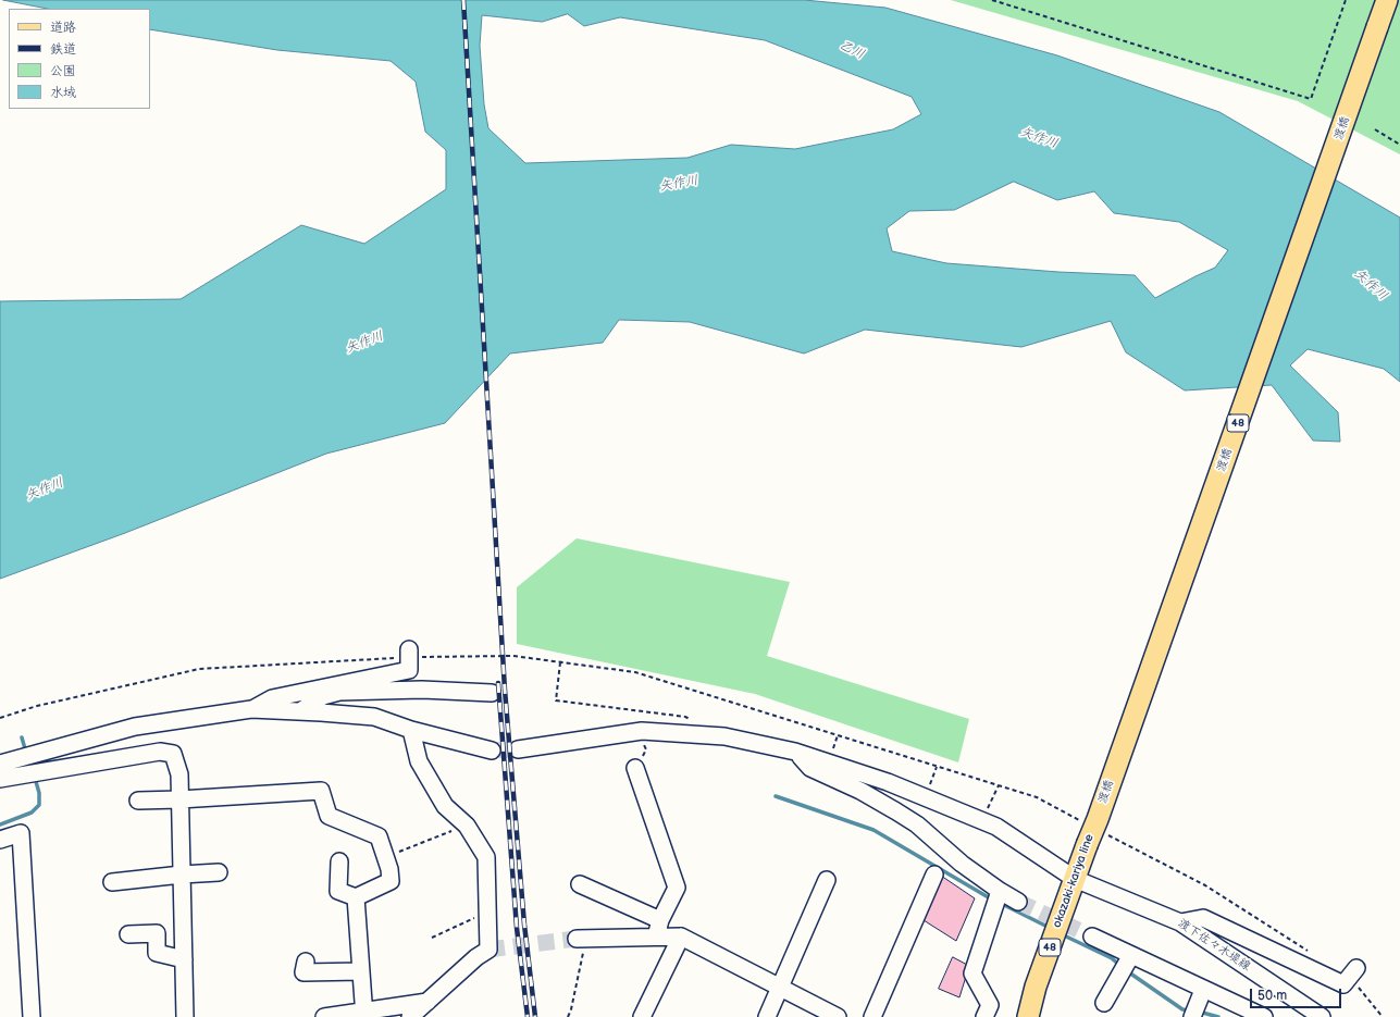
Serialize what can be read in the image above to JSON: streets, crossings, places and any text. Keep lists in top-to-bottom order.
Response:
{
  "streets": {
    "main road": ["渡橋", "48", "okazaki-kariya line"],
    "street": ["渡下佐々木堤線"]
  },
  "crossings": [
    ["渡橋", "okazaki-kariya line"],
    ["okazaki-kariya line", "渡下佐々木堤線"]
  ],
  "water": ["乙川", "矢作川"],
  "legend": [
    "道路",
    "鉄道",
    "公園",
    "水域"
  ],
  "scale_bar": "50 m"
}
